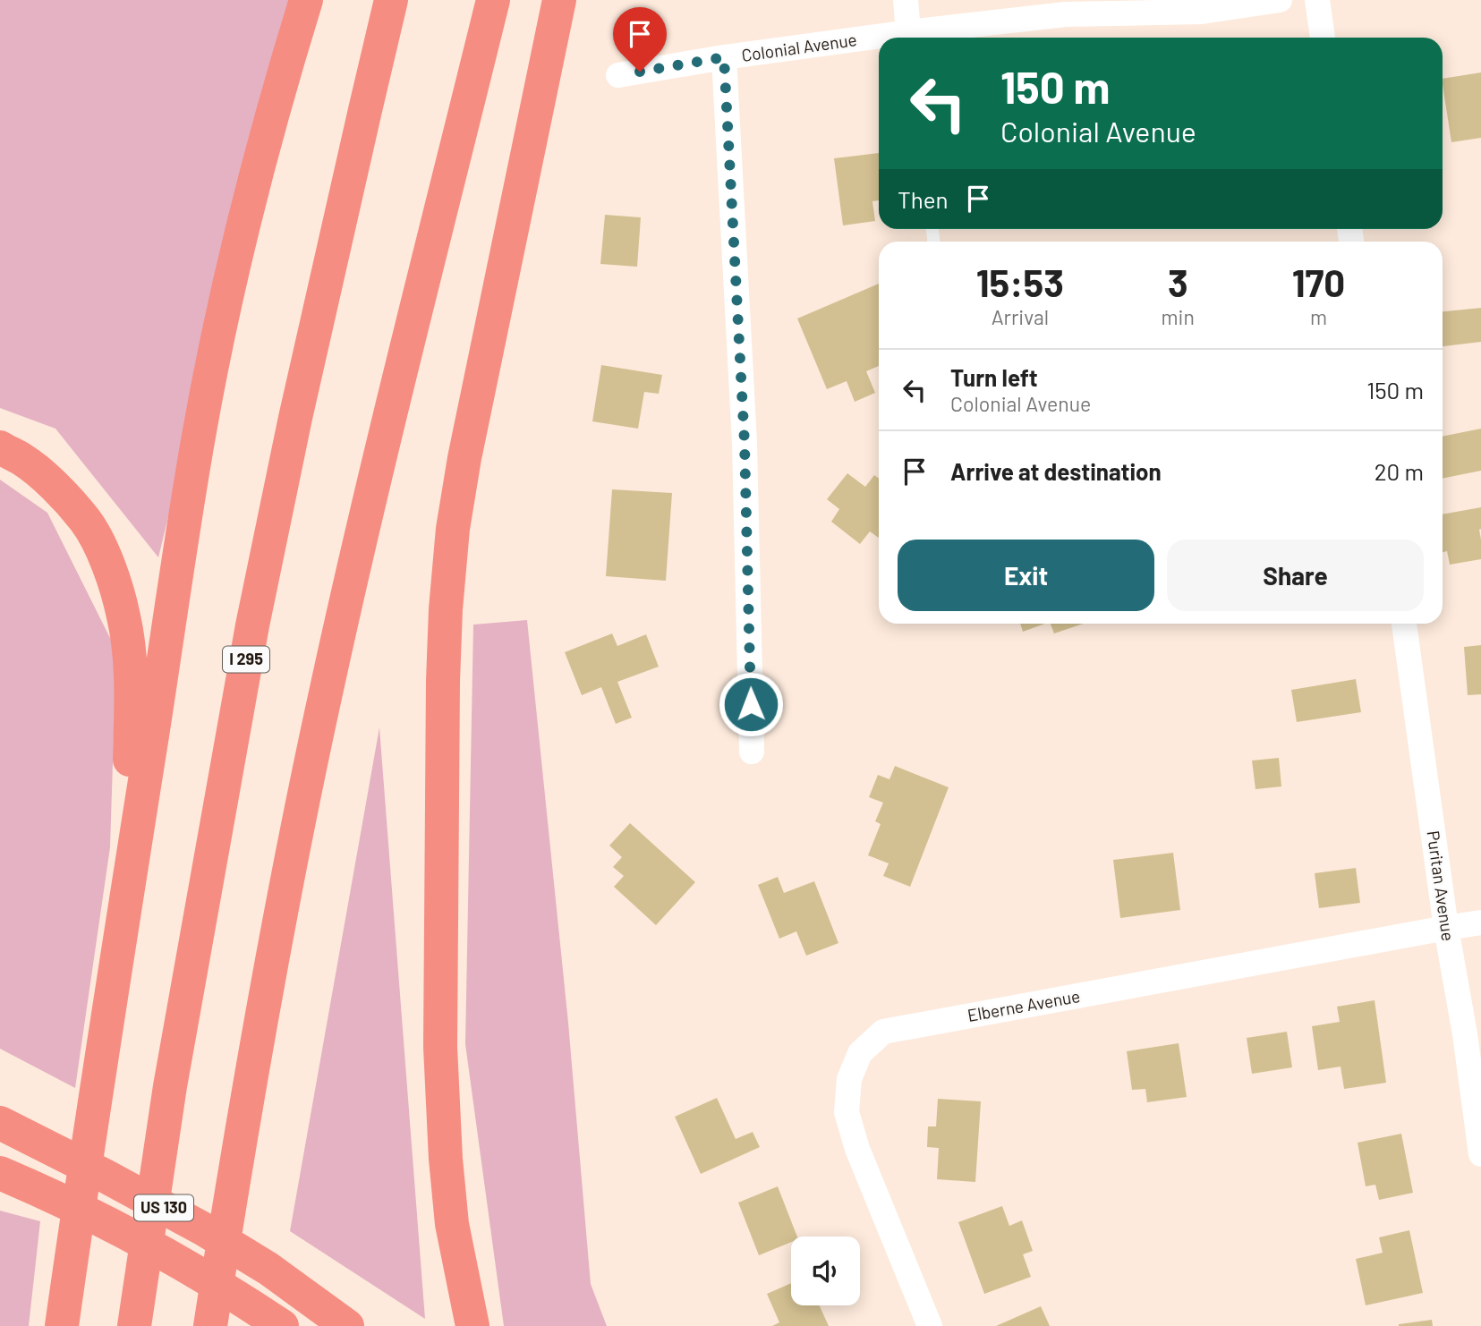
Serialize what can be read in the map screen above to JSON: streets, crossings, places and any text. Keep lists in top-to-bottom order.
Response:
{
  "streets": {
    "highway": ["I 295", "US 130"],
    "street": ["Colonial Avenue", "Puritan Avenue", "Elberne Avenue"]
  },
  "crossings": [
    ["Puritan Avenue", "Elberne Avenue"]
  ],
  "page": {
    "turn": ["150 m", "Colonial Avenue"],
    "then": "Then",
    "eta": [
      "15:53",
      "Arrival",
      "3",
      "min",
      "170",
      "m"
    ],
    "list": [
      {
        "name": "Turn left",
        "note": "Colonial Avenue",
        "value": "150 m"
      },
      {
        "name": "Arrive at destination",
        "value": "20 m"
      }
    ],
    "buttons": ["Exit", "Share"]
  }
}
